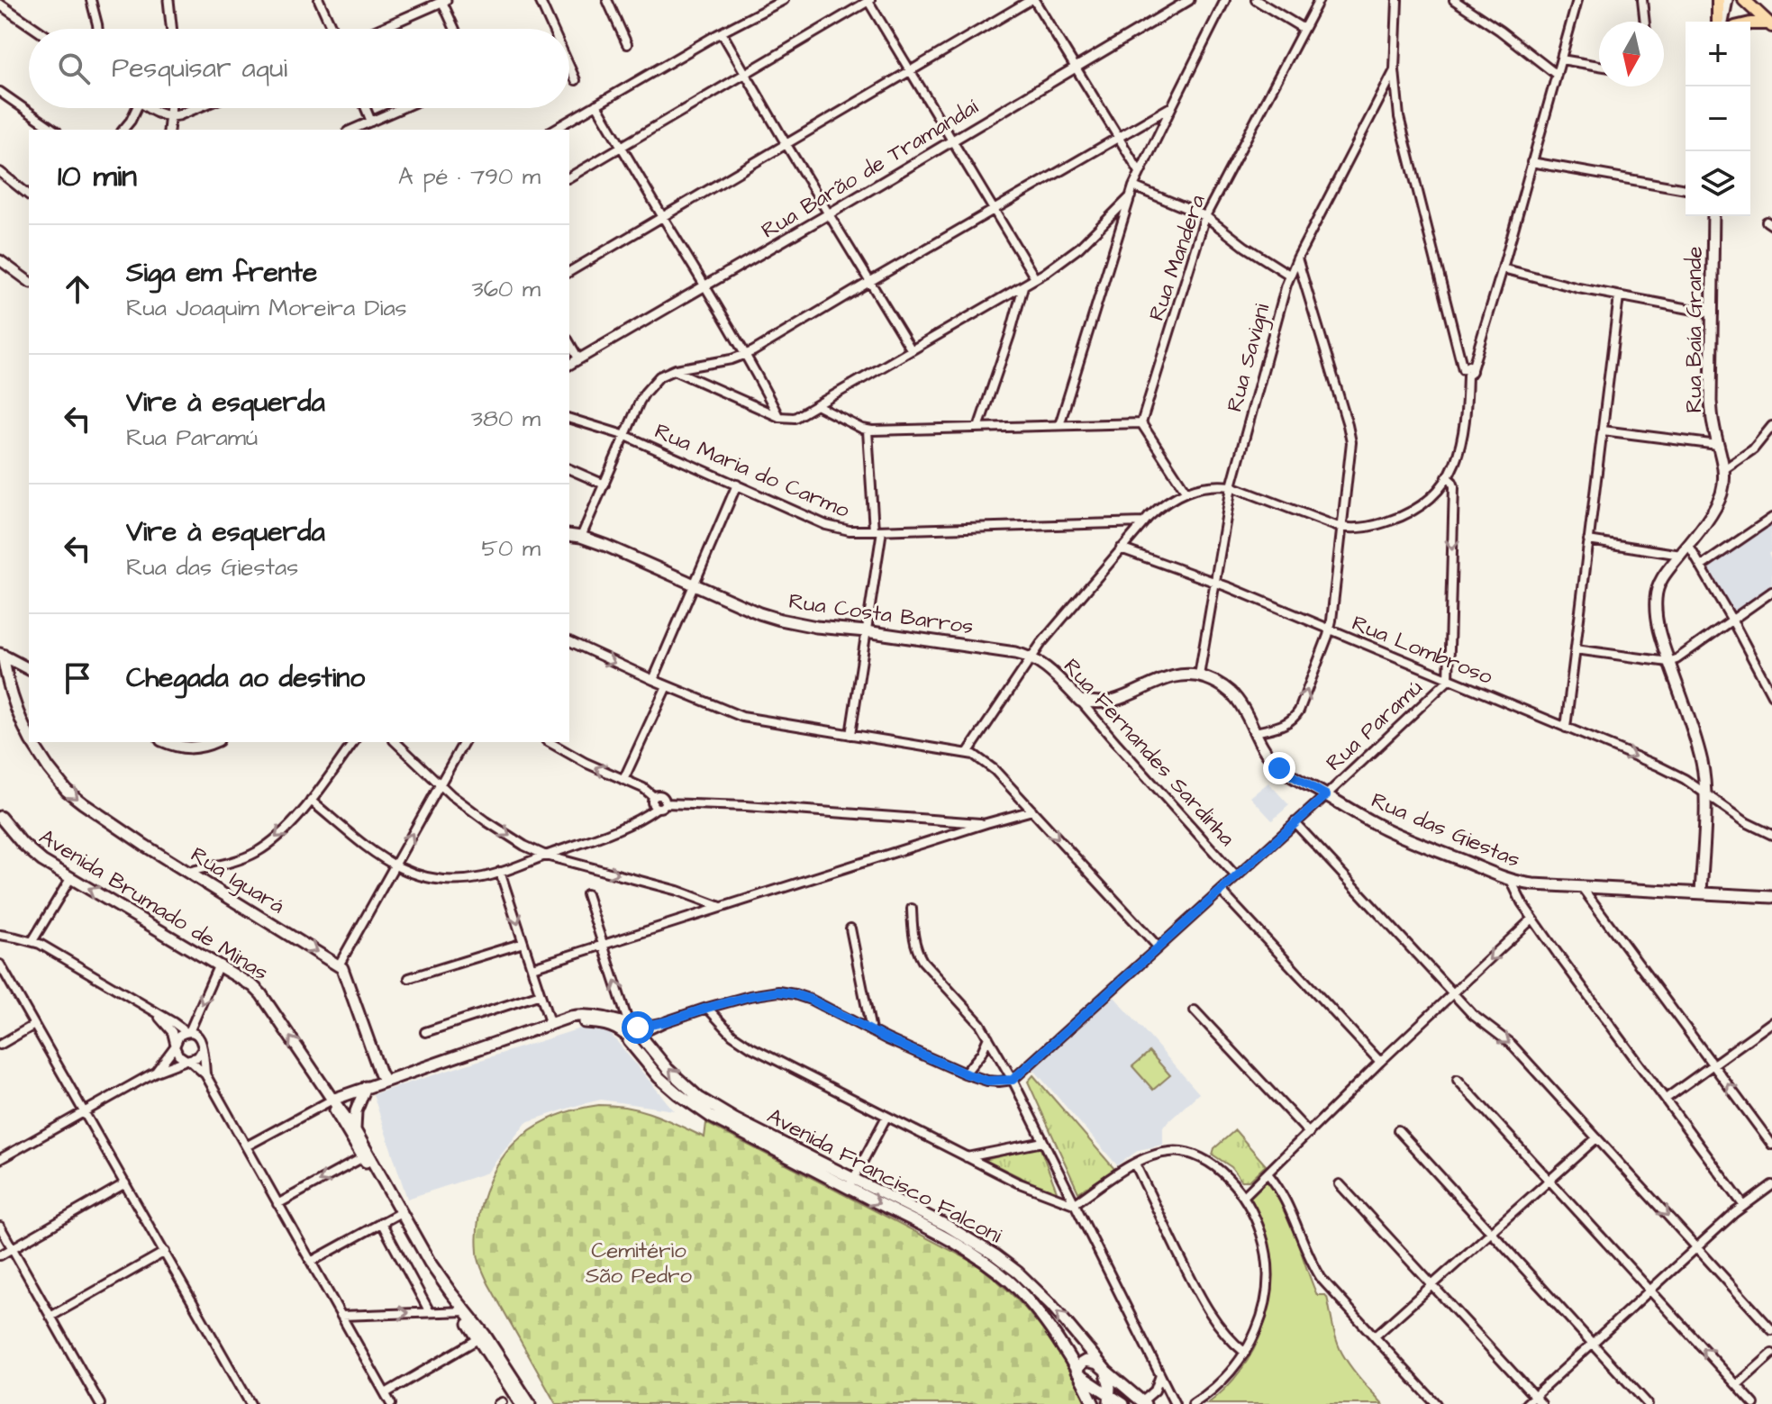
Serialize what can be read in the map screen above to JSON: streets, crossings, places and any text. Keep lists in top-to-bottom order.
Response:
{
  "streets": {
    "main road": [
      "Rua Baía Grande",
      "Rua Costa Barros",
      "Rua Fernandes Sardinha",
      "Rua das Giestas",
      "Rua Iguará",
      "Avenida Brumado de Minas",
      "Avenida Francisco Falconi"
    ],
    "street": [
      "Rua Barão de Tramandaí",
      "Rua Mandera",
      "Rua Savigni",
      "Rua Maria do Carmo",
      "Rua Lombroso",
      "Rua Paramú"
    ]
  },
  "crossings": [
    ["Rua Baía Grande", "Rua Lombroso"],
    ["Rua Baía Grande", "Rua das Giestas"],
    ["Rua Savigni", "Rua Lombroso"],
    ["Rua Savigni", "Rua das Giestas"],
    ["Rua Costa Barros", "Rua Fernandes Sardinha"],
    ["Rua Lombroso", "Rua Paramú"],
    ["Rua Paramú", "Rua Fernandes Sardinha"],
    ["Rua Paramú", "Rua das Giestas"]
  ],
  "one_way": ["Rua Iguará", "Avenida Brumado de Minas"],
  "parks": ["Cemitério São Pedro"],
  "north": "bottom",
  "page": {
    "map_buttons": ["+", "−"],
    "search": "Pesquisar aqui",
    "heading": ["10 min", "A pé · 790 m"],
    "list": [
      ["Siga em frente", "Rua Joaquim Moreira Dias", "360 m"],
      ["Vire à esquerda", "Rua Paramú", "380 m"],
      ["Vire à esquerda", "Rua das Giestas", "50 m"],
      "Chegada ao destino"
    ]
  }
}
